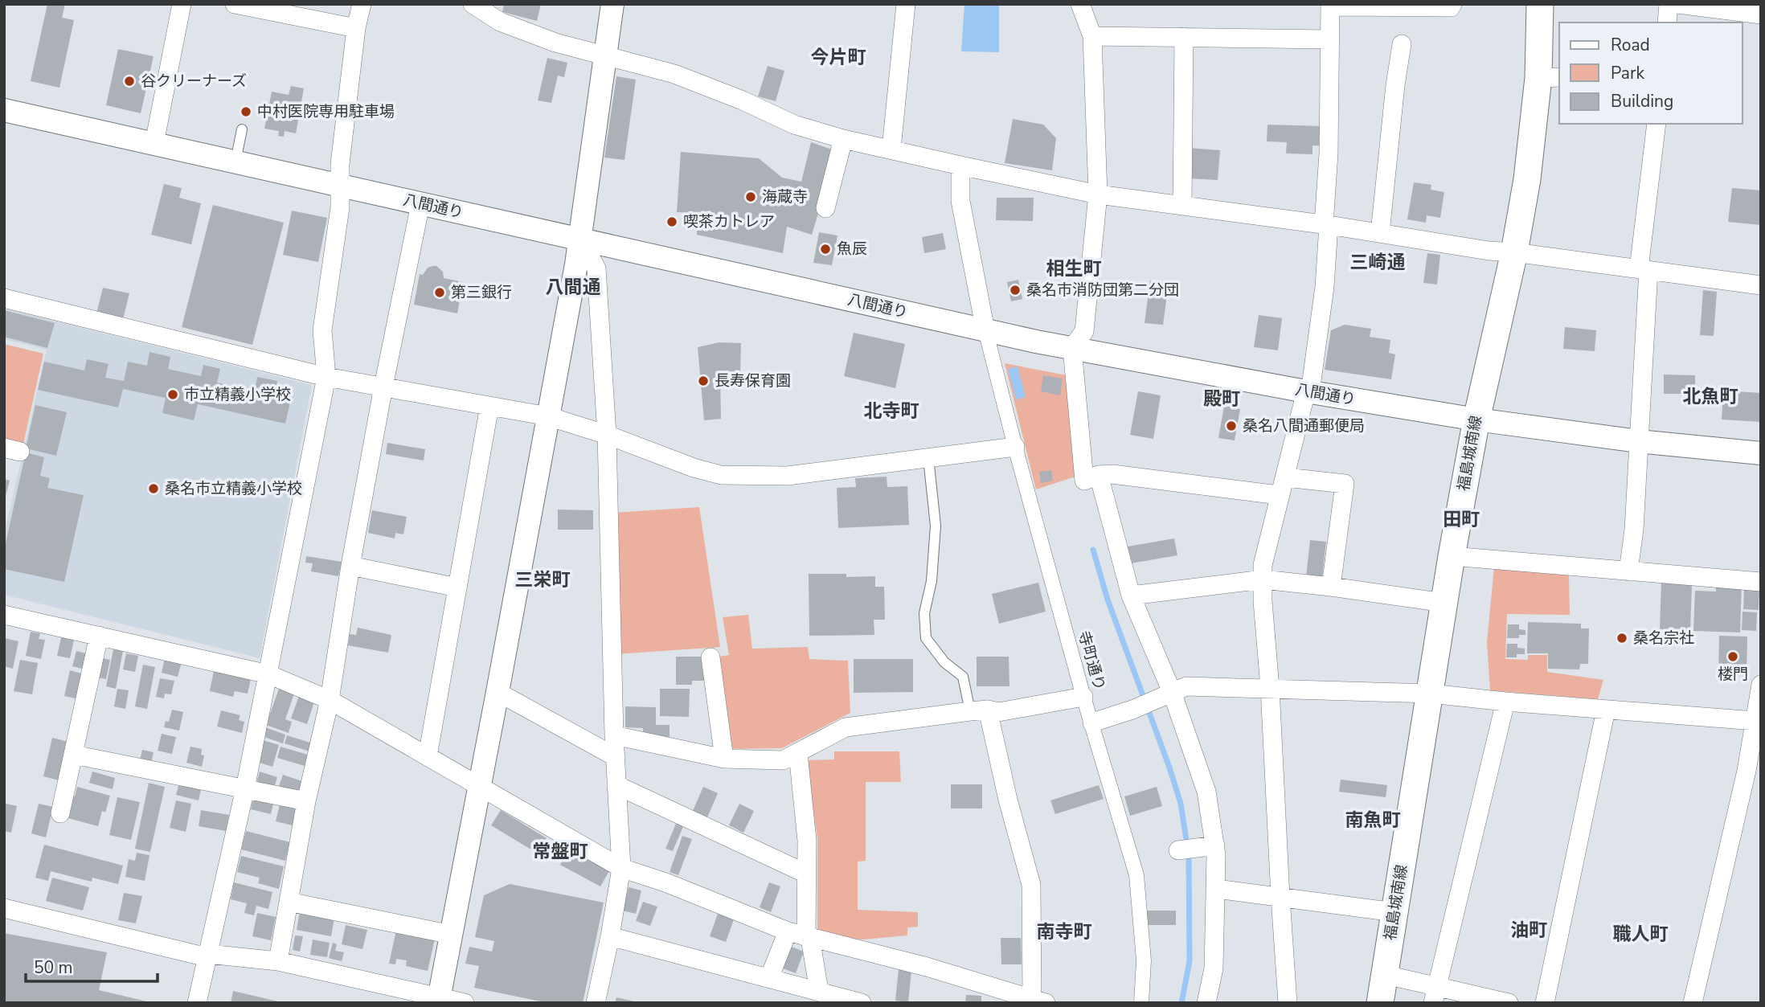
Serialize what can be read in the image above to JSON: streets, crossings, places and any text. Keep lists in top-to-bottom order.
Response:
{
  "streets": {
    "main road": ["福島城南線"],
    "street": ["八間通り", "寺町通り"]
  },
  "crossings": [
    ["八間通り", "福島城南線"],
    ["八間通り", "寺町通り"]
  ],
  "districts": [
    "今片町",
    "三崎通",
    "相生町",
    "八間通",
    "北魚町",
    "殿町",
    "北寺町",
    "田町",
    "三栄町",
    "南魚町",
    "常盤町",
    "油町",
    "南寺町",
    "職人町"
  ],
  "places": [
    "谷クリーナーズ",
    "中村医院専用駐車場",
    "海蔵寺",
    "喫茶カトレア",
    "魚辰",
    "桑名市消防団第二分団",
    "第三銀行",
    "長寿保育園",
    "市立精義小学校",
    "桑名八間通郵便局",
    "桑名市立精義小学校",
    "桑名宗社",
    "楼門"
  ],
  "legend": ["Road", "Park", "Building"],
  "scale_bar": "50 m"
}
